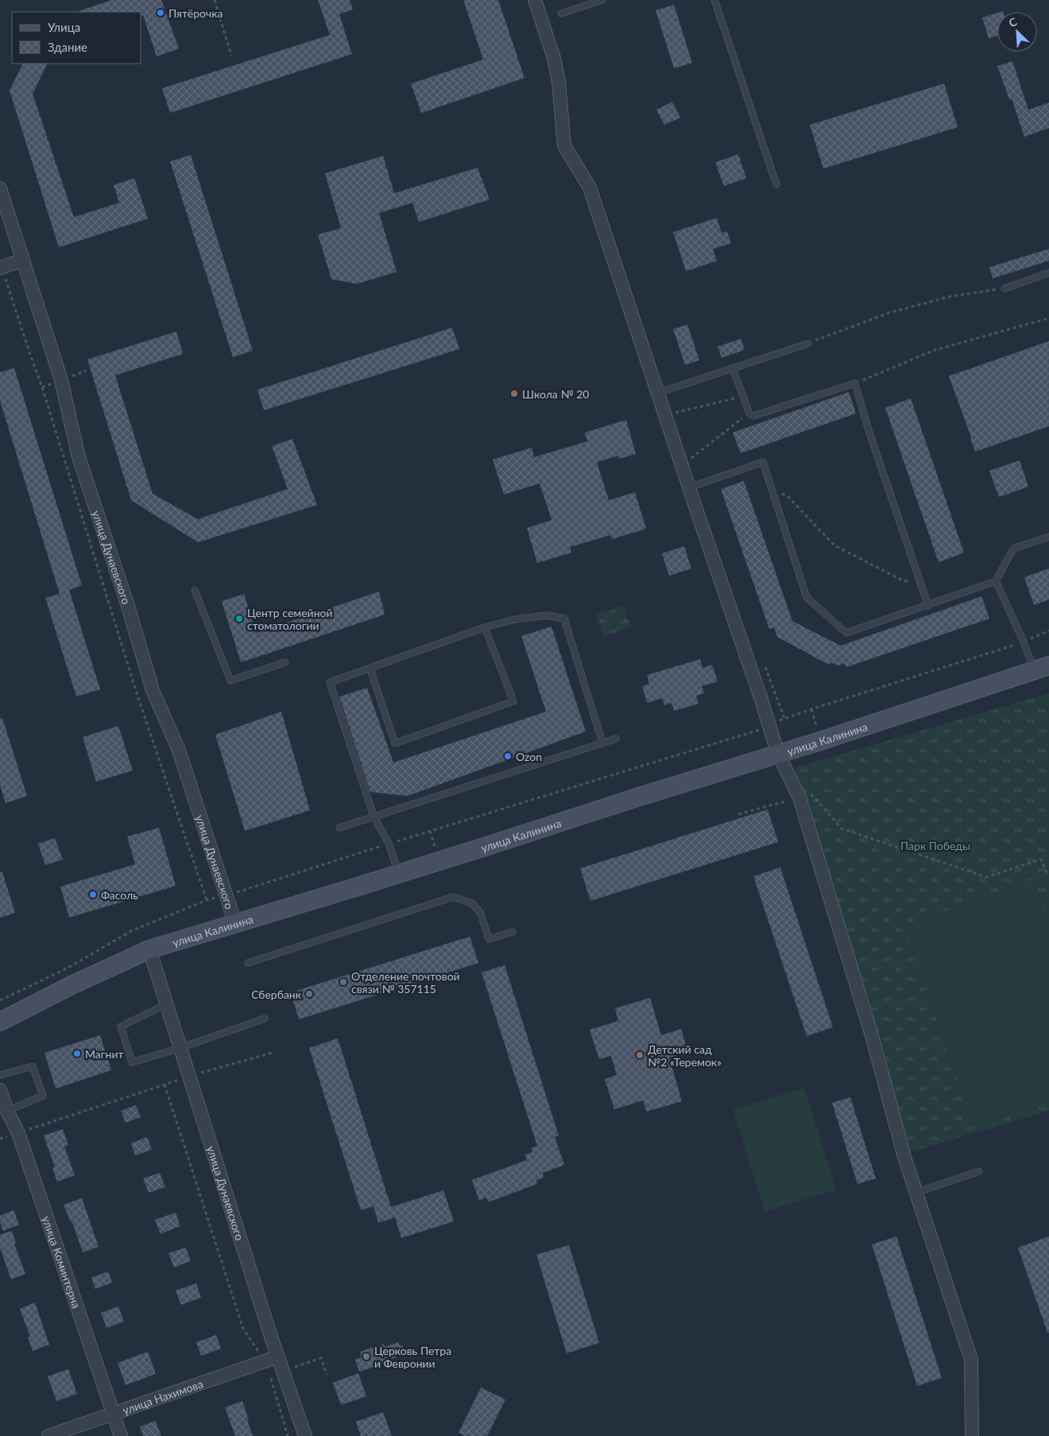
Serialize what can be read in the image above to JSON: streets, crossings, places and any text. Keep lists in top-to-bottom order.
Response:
{
  "streets": {
    "main road": ["улица Калинина"],
    "street": ["улица Дунаевского", "улица Коминтерна", "улица Нахимова"]
  },
  "crossings": [
    ["улица Дунаевского", "улица Калинина"],
    ["улица Дунаевского", "улица Нахимова"],
    ["улица Коминтерна", "улица Нахимова"]
  ],
  "parks": ["Парк Победы"],
  "places": [
    "Пятёрочка",
    "Школа № 20",
    "Центр cемейной cтоматологии",
    "Ozon",
    "Фасоль",
    "Отделение почтовой связи № 357115",
    "Сбербанк",
    "Магнит",
    "Детский сад №2 «Теремок»",
    "Церковь Петра и Февронии"
  ],
  "legend": ["Улица", "Здание"],
  "north": "top left"
}
